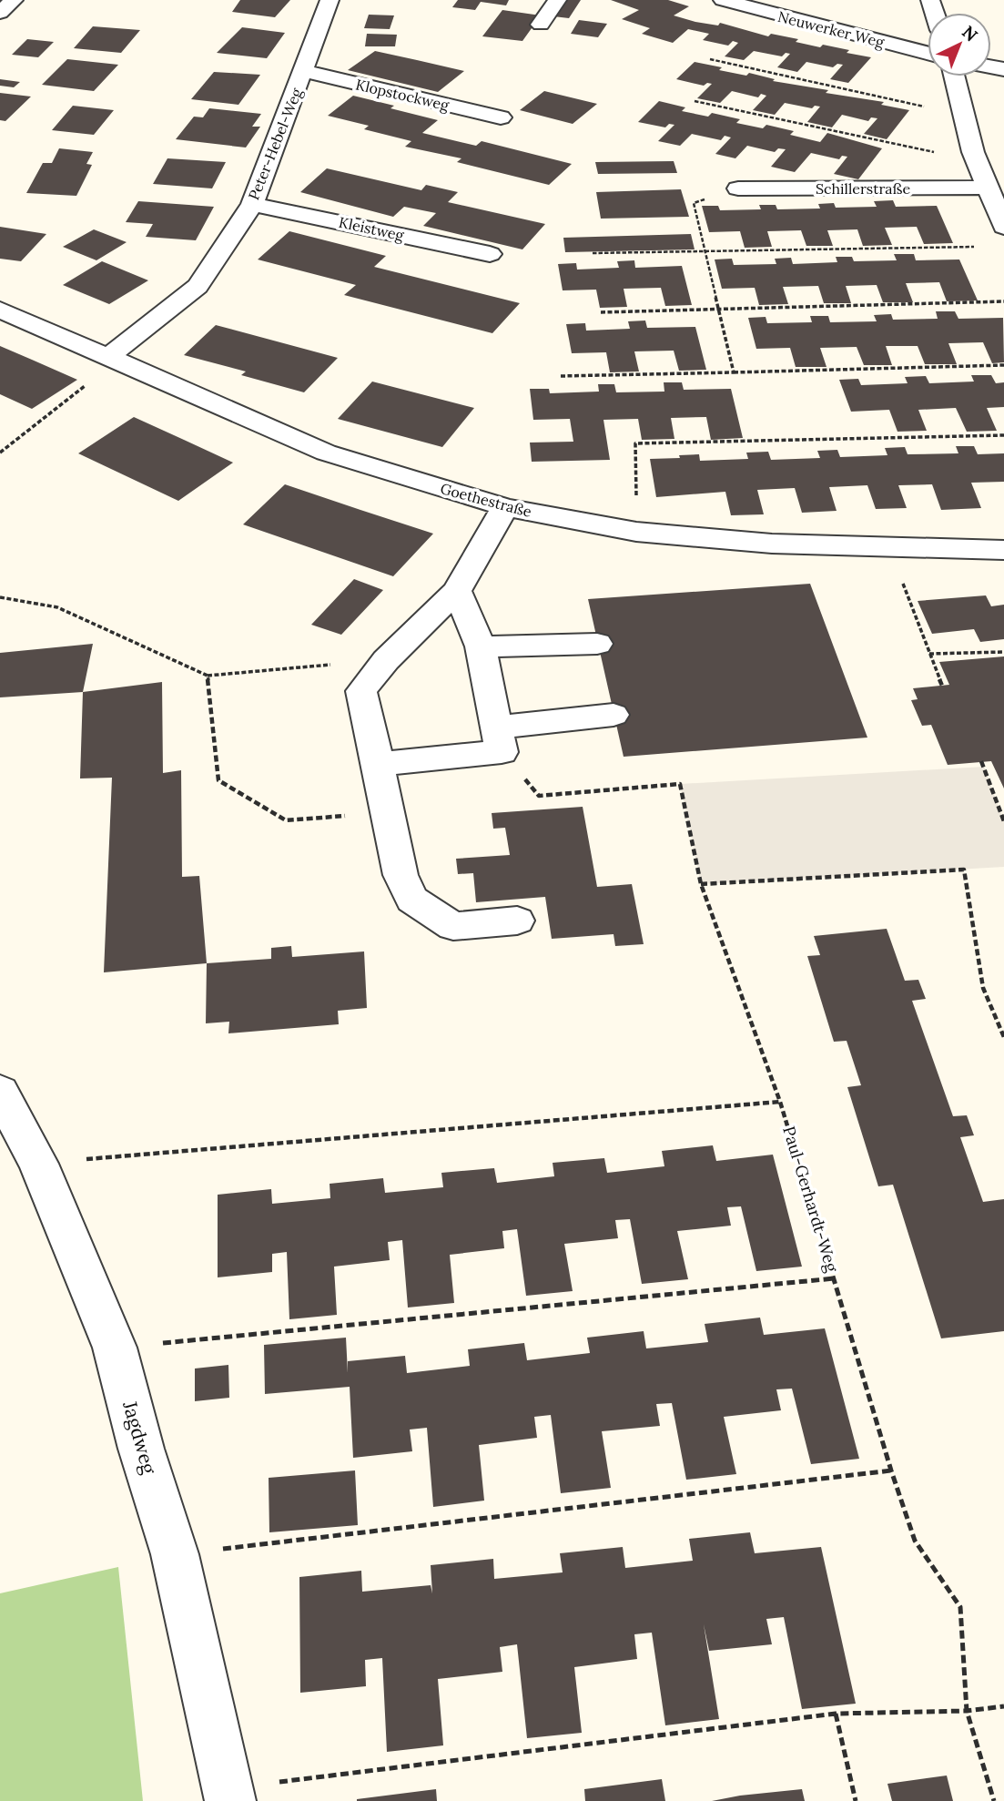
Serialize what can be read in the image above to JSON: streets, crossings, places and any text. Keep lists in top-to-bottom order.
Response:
{
  "streets": {
    "street": [
      "Neuwerker Weg",
      "Klopstockweg",
      "Peter-Hebel-Weg",
      "Schillerstraße",
      "Kleistweg",
      "Goethestraße",
      "Jagdweg"
    ],
    "path": ["Paul-Gerhardt-Weg"]
  },
  "crossings": [
    ["Klopstockweg", "Peter-Hebel-Weg"],
    ["Peter-Hebel-Weg", "Kleistweg"],
    ["Peter-Hebel-Weg", "Goethestraße"]
  ],
  "north": "top right"
}
